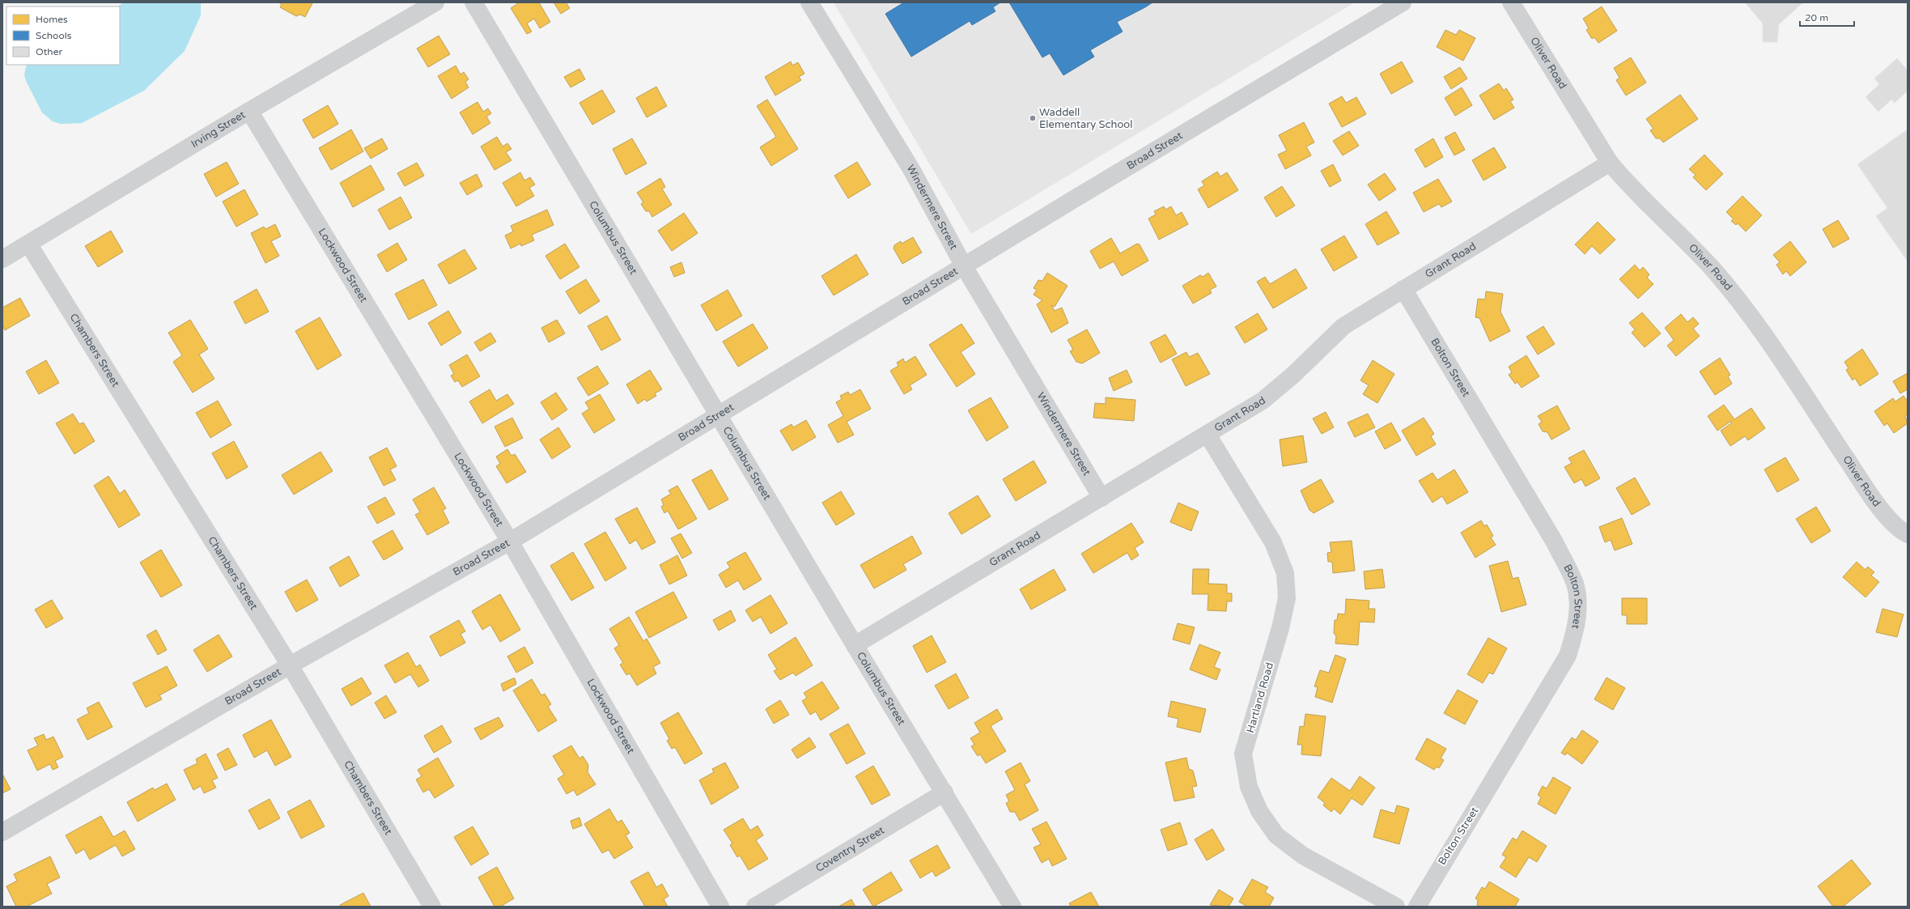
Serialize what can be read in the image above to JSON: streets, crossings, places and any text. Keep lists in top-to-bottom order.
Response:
{
  "streets": {
    "street": [
      "Oliver Road",
      "Irving Street",
      "Broad Street",
      "Windermere Street",
      "Columbus Street",
      "Grant Road",
      "Lockwood Street",
      "Chambers Street",
      "Bolton Street",
      "Hartland Road",
      "Coventry Street"
    ]
  },
  "crossings": [
    ["Oliver Road", "Grant Road"],
    ["Irving Street", "Lockwood Street"],
    ["Irving Street", "Chambers Street"],
    ["Broad Street", "Windermere Street"],
    ["Broad Street", "Columbus Street"],
    ["Broad Street", "Lockwood Street"],
    ["Broad Street", "Chambers Street"],
    ["Windermere Street", "Grant Road"],
    ["Columbus Street", "Grant Road"],
    ["Columbus Street", "Coventry Street"],
    ["Grant Road", "Bolton Street"],
    ["Grant Road", "Hartland Road"]
  ],
  "places": ["Waddell Elementary School"],
  "legend": ["Homes", "Schools", "Other"],
  "scale_bar": "20 m"
}
